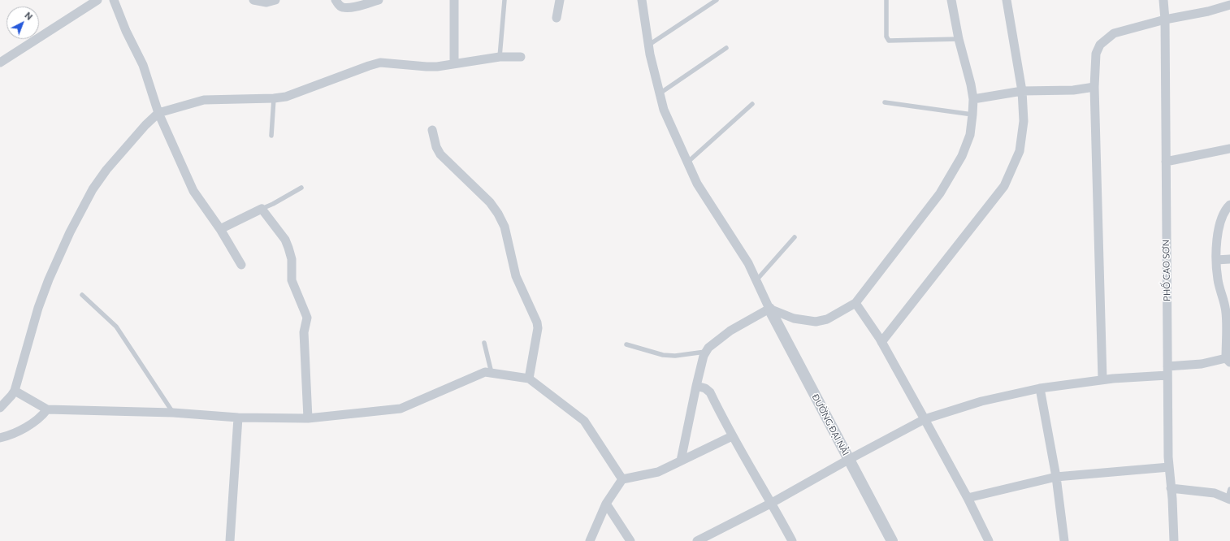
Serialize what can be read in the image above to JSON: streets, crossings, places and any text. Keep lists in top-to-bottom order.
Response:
{
  "streets": {
    "street": ["PHỐ CAO SƠN", "ĐƯỜNG ĐẠI NẢI"]
  },
  "north": "top right"
}
